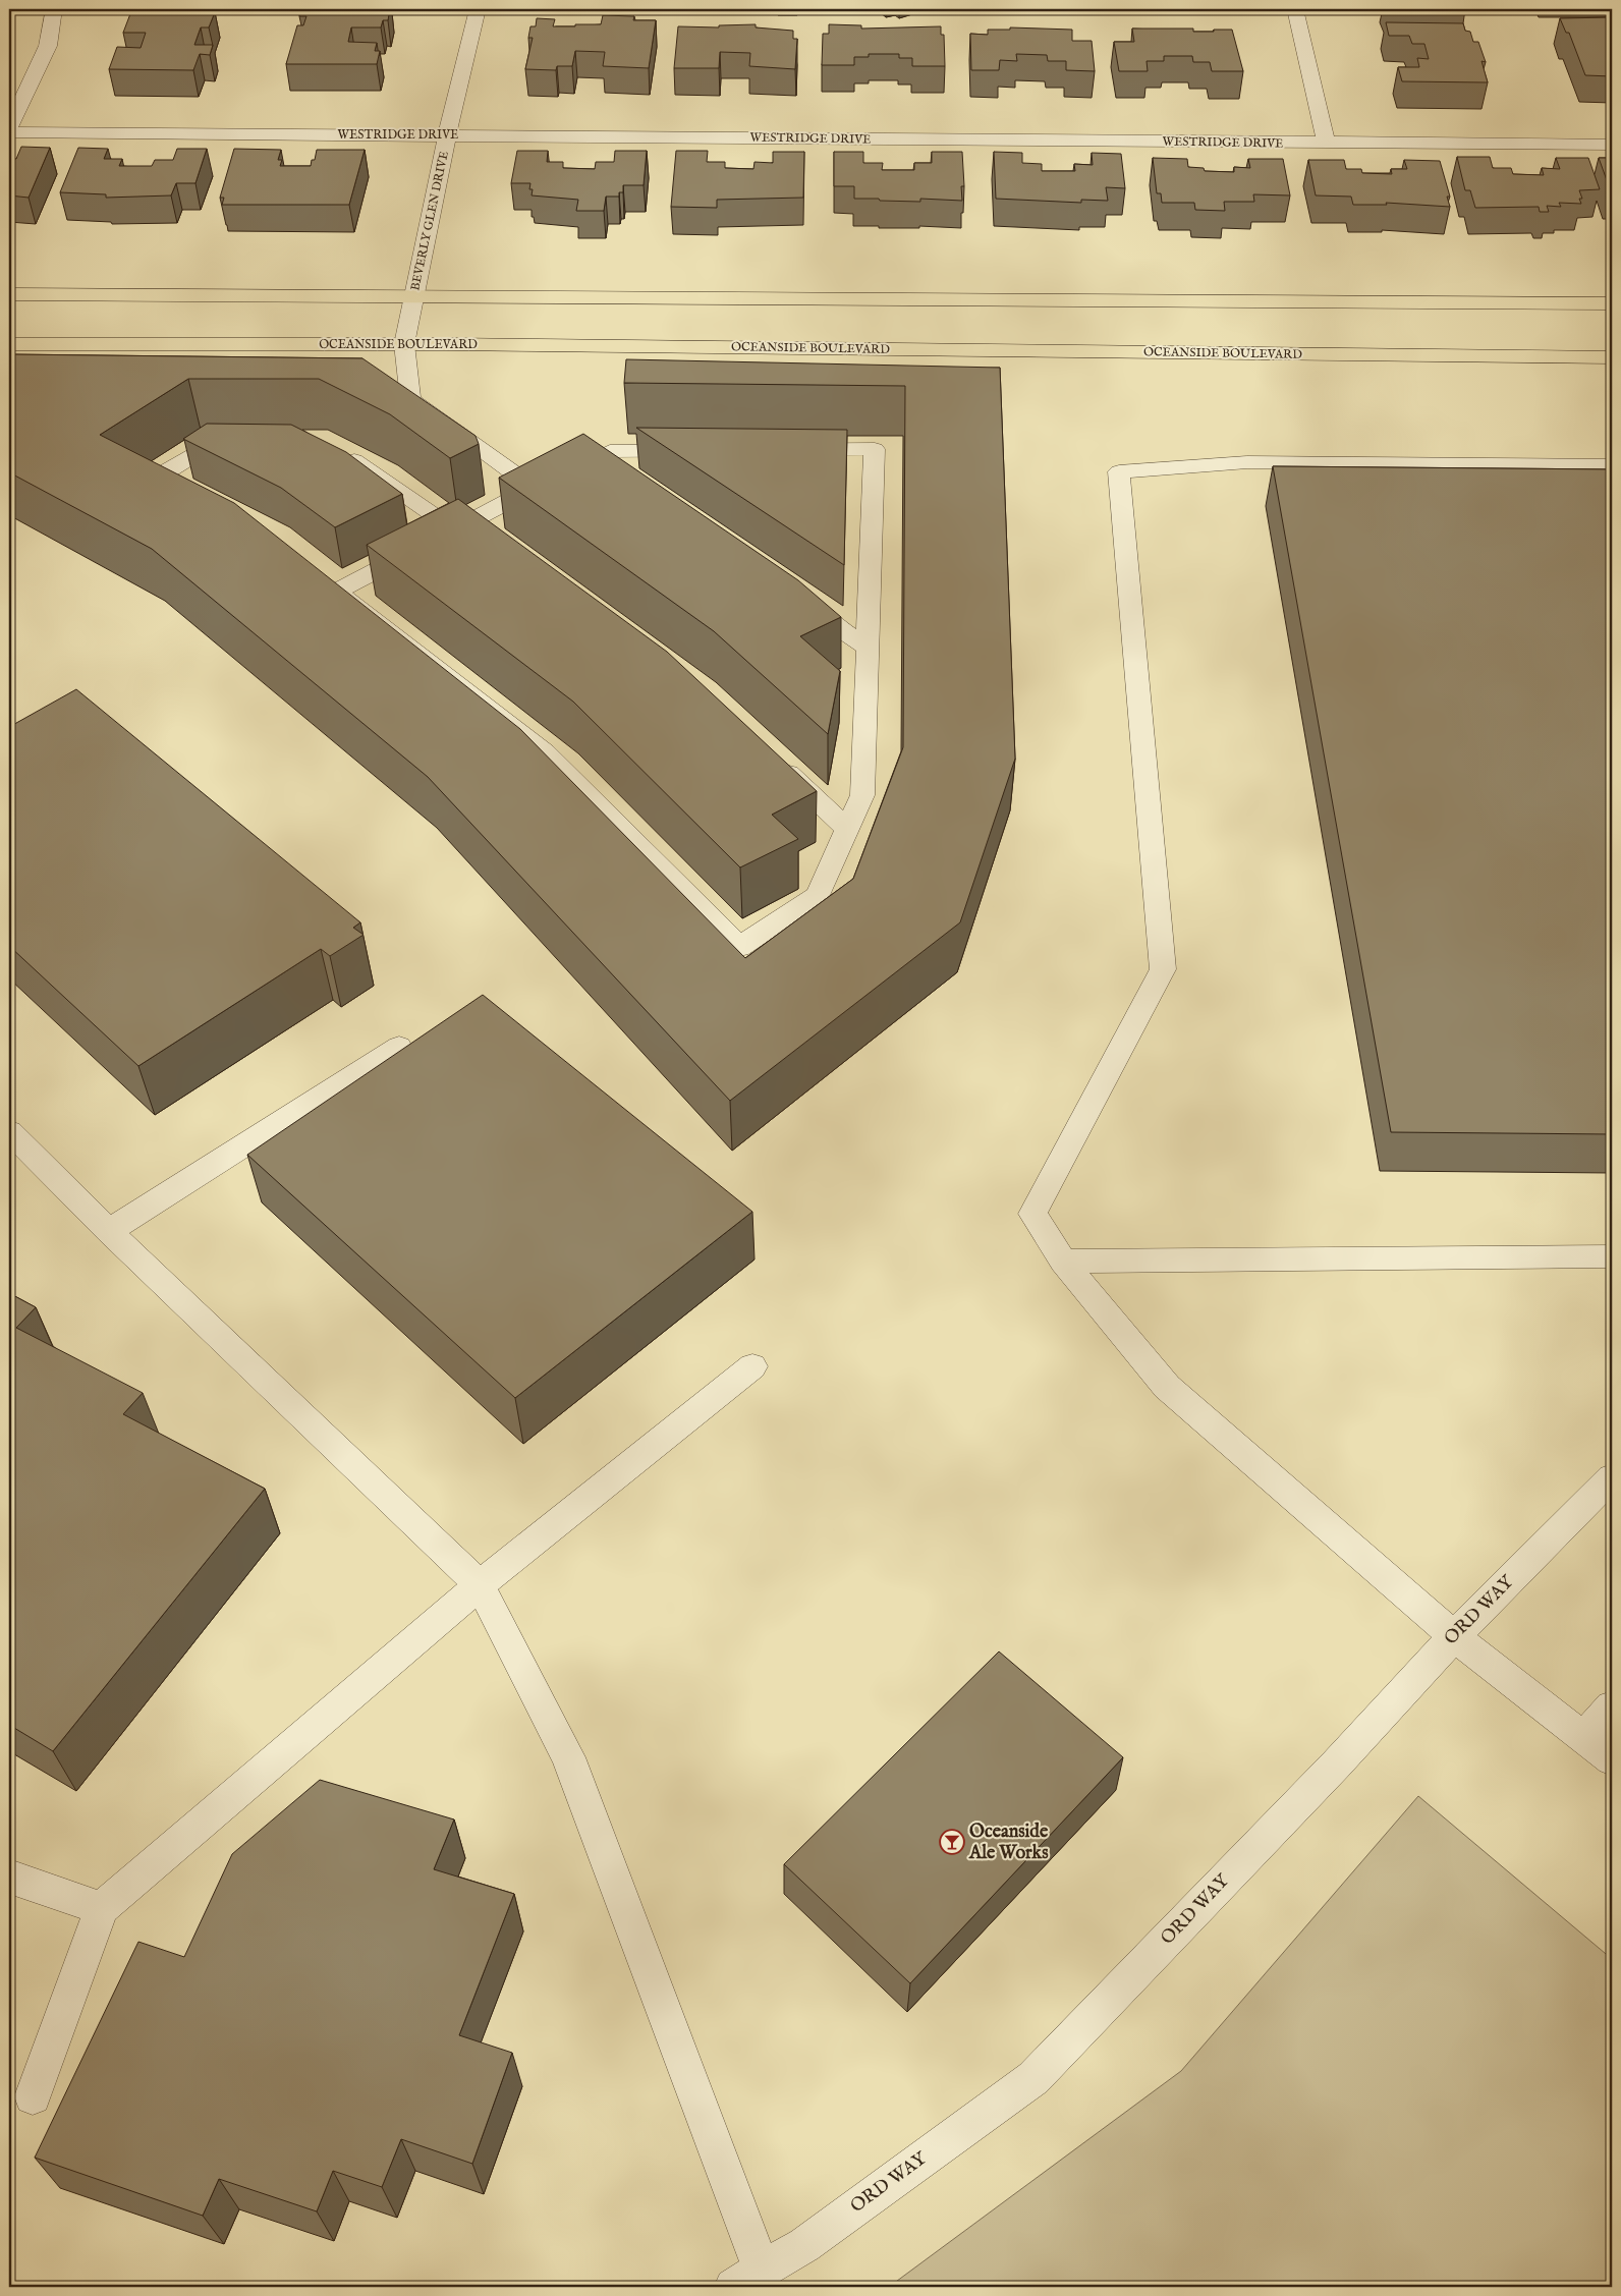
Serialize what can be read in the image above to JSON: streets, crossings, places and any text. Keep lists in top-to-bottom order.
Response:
{
  "streets": {
    "main road": ["OCEANSIDE BOULEVARD"],
    "street": ["WESTRIDGE DRIVE", "BEVERLY GLEN DRIVE", "ORD WAY"]
  },
  "crossings": [
    ["WESTRIDGE DRIVE", "BEVERLY GLEN DRIVE"],
    ["BEVERLY GLEN DRIVE", "OCEANSIDE BOULEVARD"]
  ],
  "places": {
    "bar": ["Oceanside Ale Works"]
  }
}
